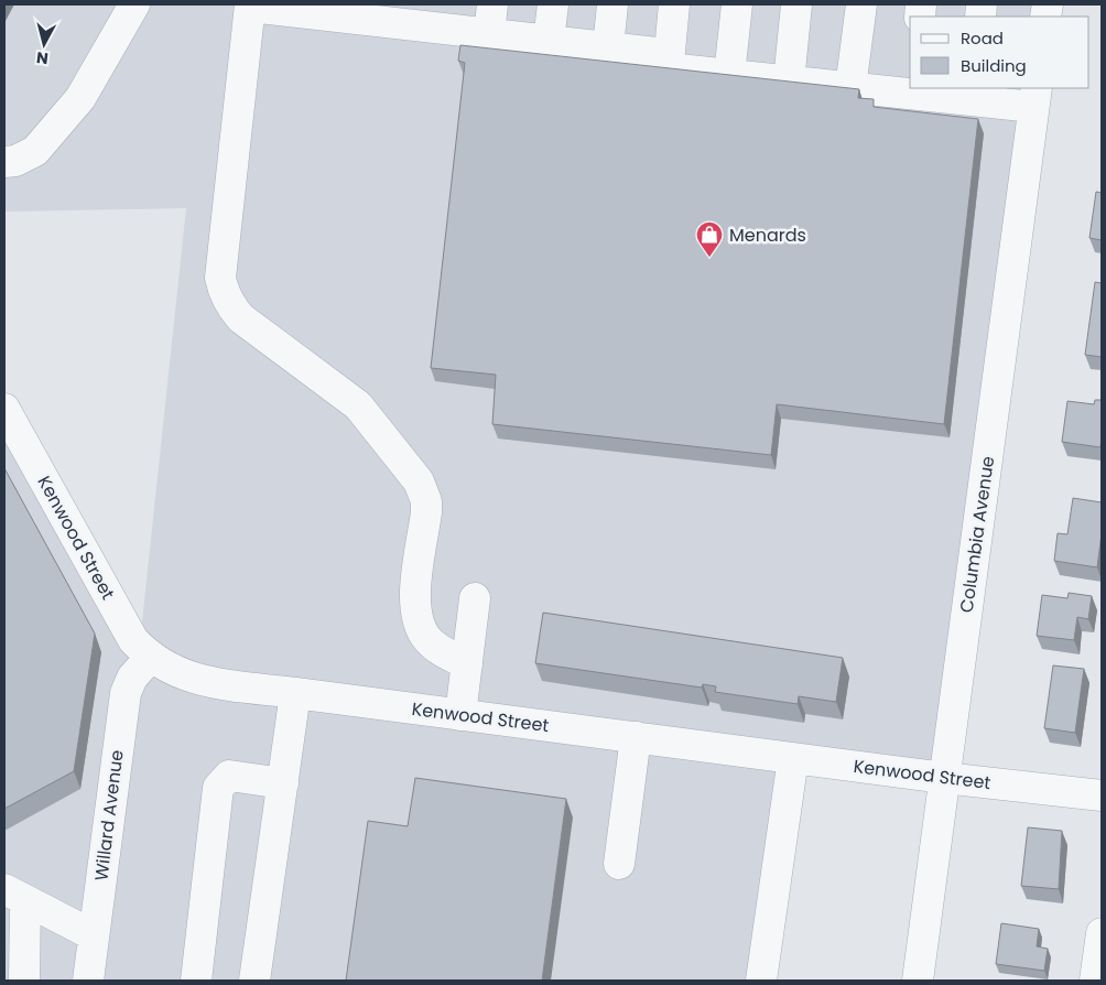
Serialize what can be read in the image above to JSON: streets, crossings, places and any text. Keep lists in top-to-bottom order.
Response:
{
  "streets": {
    "street": ["Columbia Avenue", "Kenwood Street", "Willard Avenue"]
  },
  "crossings": [
    ["Columbia Avenue", "Kenwood Street"],
    ["Kenwood Street", "Willard Avenue"]
  ],
  "places": {
    "shop": ["Menards"]
  },
  "legend": ["Road", "Building"],
  "north": "bottom"
}
